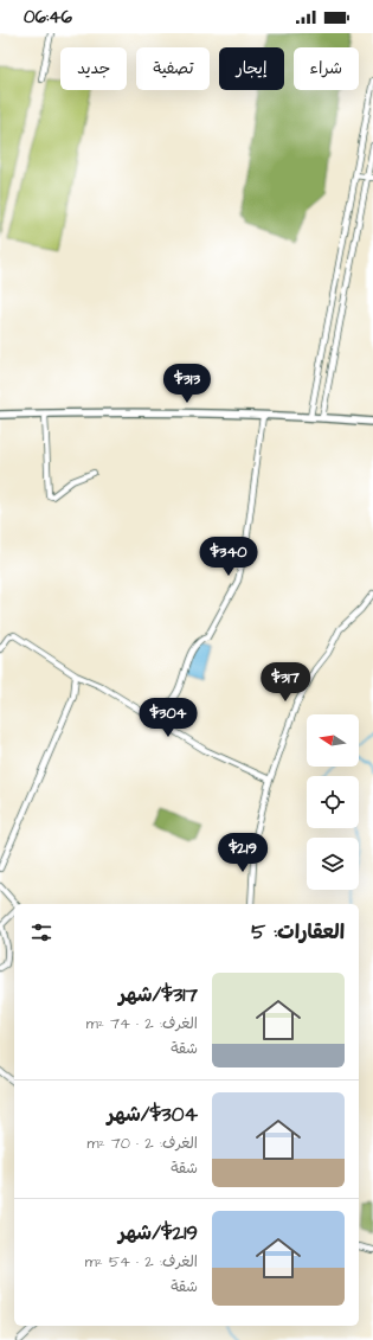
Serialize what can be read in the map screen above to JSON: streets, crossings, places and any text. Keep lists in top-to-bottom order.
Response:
{
  "north": "left",
  "page": {
    "status": "06:46",
    "chip": [
      "شراء",
      "إيجار",
      "تصفية",
      "جديد"
    ],
    "price": [
      "$313",
      "$340",
      "$317",
      "$304",
      "$219"
    ],
    "heading": "العقارات: 5",
    "list": [
      {
        "name": "$317/شهر",
        "note": "الغرف: 2 · 74 m² · شقة"
      },
      {
        "name": "$304/شهر",
        "note": "الغرف: 2 · 70 m² · شقة"
      },
      {
        "name": "$219/شهر",
        "note": "الغرف: 2 · 54 m² · شقة"
      }
    ]
  }
}
